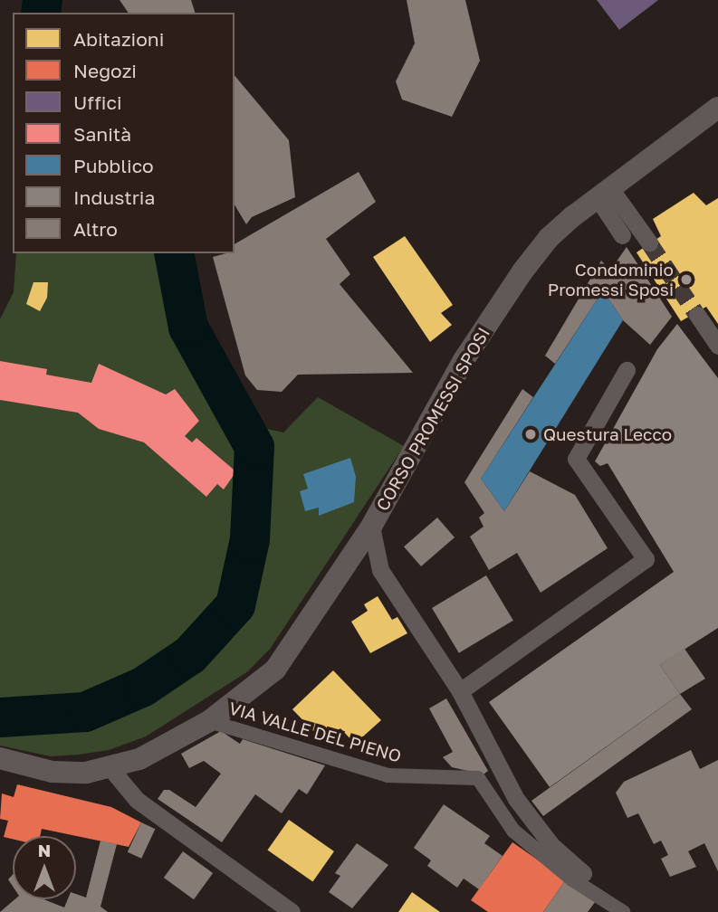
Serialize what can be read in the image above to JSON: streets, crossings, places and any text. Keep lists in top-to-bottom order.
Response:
{
  "streets": {
    "street": ["CORSO PROMESSI SPOSI", "VIA VALLE DEL PIENO"]
  },
  "crossings": [
    ["CORSO PROMESSI SPOSI", "VIA VALLE DEL PIENO"]
  ],
  "places": ["Condominio Promessi Sposi", "Questura Lecco"],
  "legend": [
    "Abitazioni",
    "Negozi",
    "Uffici",
    "Sanità",
    "Pubblico",
    "Industria",
    "Altro"
  ],
  "north": "top"
}
